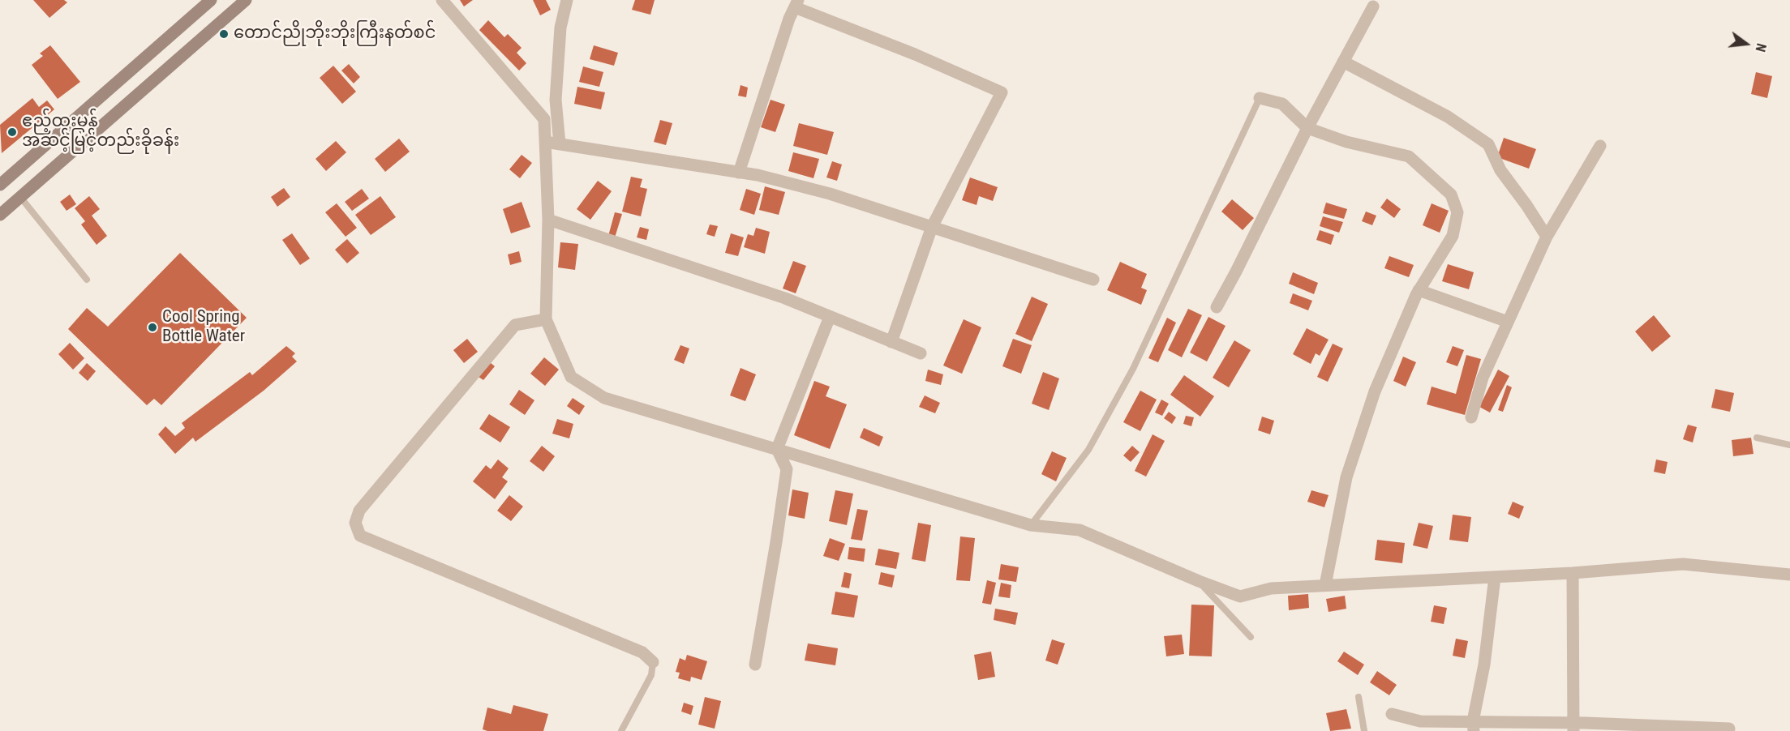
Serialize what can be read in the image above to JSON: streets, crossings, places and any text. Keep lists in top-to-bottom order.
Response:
{
  "places": ["တောင်ညိုဘိုးဘိုးကြီးနတ်စင်", "ဧည့်ထူးမွန် အဆင့်မြင့်တည်းခိုခန်း", "Cool Spring Bottle Water"],
  "north": "right"
}
